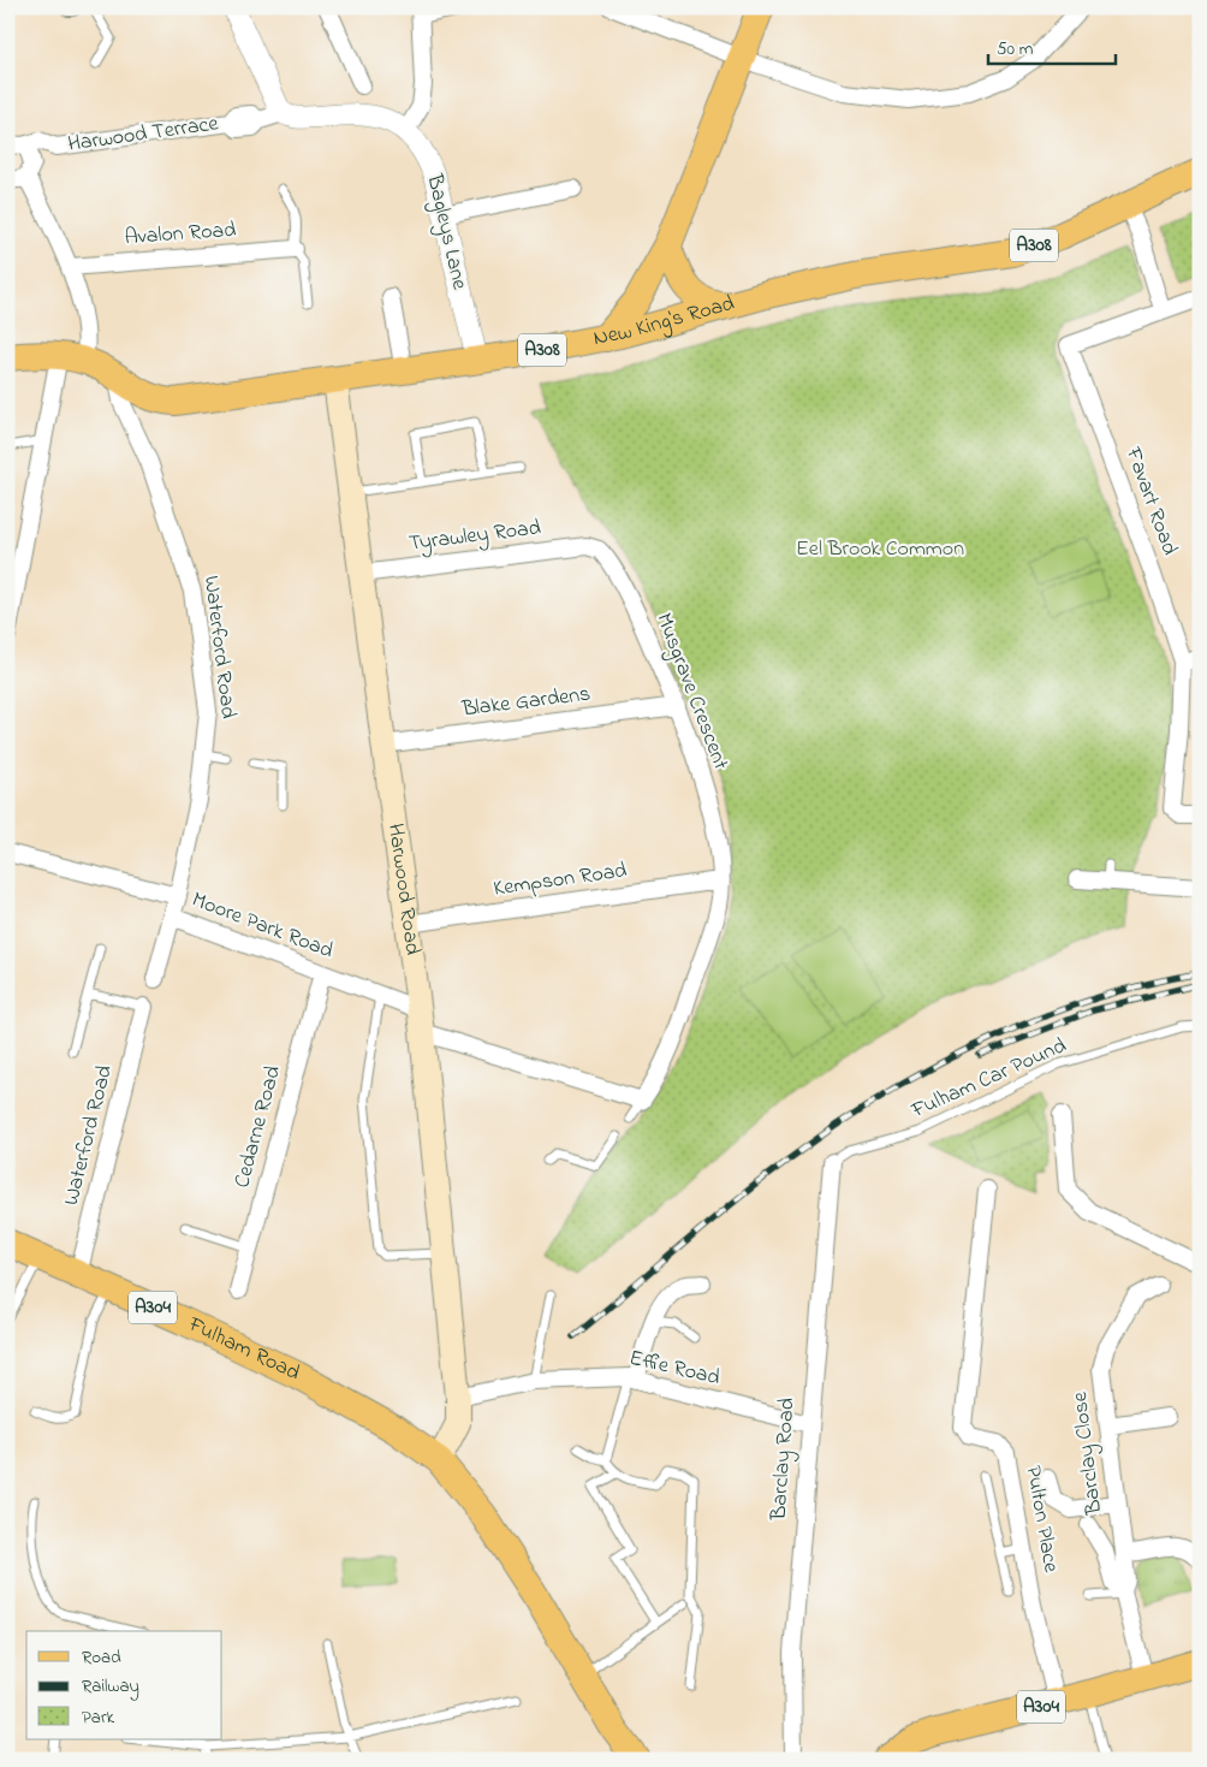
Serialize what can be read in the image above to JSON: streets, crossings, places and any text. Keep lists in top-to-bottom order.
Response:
{
  "streets": {
    "main road": [
      "A308",
      "New King's Road",
      "Harwood Road",
      "A304",
      "Fulham Road"
    ],
    "street": [
      "Harwood Terrace",
      "Bagleys Lane",
      "Avalon Road",
      "Favart Road",
      "Tyrawley Road",
      "Waterford Road",
      "Musgrave Crescent",
      "Blake Gardens",
      "Kempson Road",
      "Moore Park Road",
      "Cedarne Road",
      "Effie Road",
      "Barclay Close",
      "Barclay Road",
      "Pulton Place"
    ],
    "lane": ["Fulham Car Pound"]
  },
  "crossings": [
    ["Harwood Terrace", "Bagleys Lane"],
    ["Bagleys Lane", "New King's Road"],
    ["A308", "New King's Road"],
    ["A308", "Waterford Road"],
    ["New King's Road", "Waterford Road"],
    ["New King's Road", "Harwood Road"],
    ["Tyrawley Road", "Musgrave Crescent"],
    ["Tyrawley Road", "Harwood Road"],
    ["Waterford Road", "Moore Park Road"],
    ["Waterford Road", "Fulham Road"],
    ["Musgrave Crescent", "Blake Gardens"],
    ["Musgrave Crescent", "Kempson Road"],
    ["Blake Gardens", "Harwood Road"],
    ["Kempson Road", "Harwood Road"],
    ["Harwood Road", "Moore Park Road"],
    ["Harwood Road", "A304"],
    ["Harwood Road", "Fulham Road"],
    ["Harwood Road", "Effie Road"],
    ["Moore Park Road", "Cedarne Road"],
    ["Fulham Car Pound", "Barclay Road"],
    ["A304", "Fulham Road"],
    ["A304", "Pulton Place"],
    ["Effie Road", "Barclay Road"]
  ],
  "parks": ["Eel Brook Common"],
  "legend": ["Road", "Railway", "Park"],
  "scale_bar": "50 m"
}
